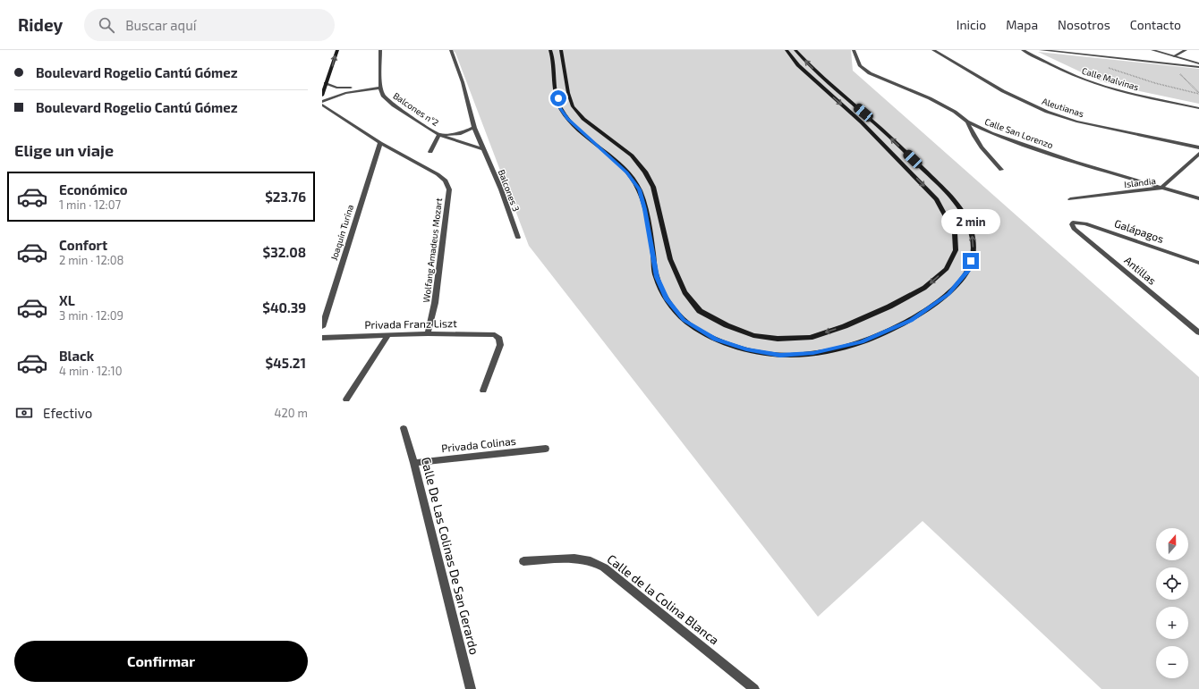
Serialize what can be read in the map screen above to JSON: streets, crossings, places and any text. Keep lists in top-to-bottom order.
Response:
{
  "streets": {
    "street": [
      "Calle Malvinas",
      "Aleutianas",
      "Balcones n°2",
      "Calle San Lorenzo",
      "Islandia",
      "Balcones 3",
      "Galápagos",
      "Joaquín Turína",
      "Wolfang Amadeus Mozart",
      "Antillas",
      "Privada Franz Liszt",
      "Privada Colinas",
      "Calle De Las Colinas De San Gerardo",
      "Calle de la Colina Blanca"
    ]
  },
  "crossings": [
    ["Balcones n°2", "Balcones 3"],
    ["Calle San Lorenzo", "Islandia"],
    ["Galápagos", "Antillas"],
    ["Joaquín Turína", "Wolfang Amadeus Mozart"],
    ["Wolfang Amadeus Mozart", "Privada Franz Liszt"],
    ["Privada Colinas", "Calle De Las Colinas De San Gerardo"]
  ],
  "north": "top",
  "page": {
    "header": "Ridey",
    "search": "Buscar aquí",
    "nav": [
      "Inicio",
      "Mapa",
      "Nosotros",
      "Contacto"
    ],
    "banner": ["Boulevard Rogelio Cantú Gómez", "Boulevard Rogelio Cantú Gómez"],
    "heading": "Elige un viaje",
    "list": [
      {
        "name": "Económico",
        "note": "1 min · 12:07",
        "value": "$23.76"
      },
      {
        "name": "Confort",
        "note": "2 min · 12:08",
        "value": "$32.08"
      },
      {
        "name": "XL",
        "note": "3 min · 12:09",
        "value": "$40.39"
      },
      {
        "name": "Black",
        "note": "4 min · 12:10",
        "value": "$45.21"
      }
    ],
    "bubble": "2 min",
    "pay": ["Efectivo", "420 m"],
    "map_buttons": ["+", "−"],
    "buttons": "Confirmar"
  }
}
